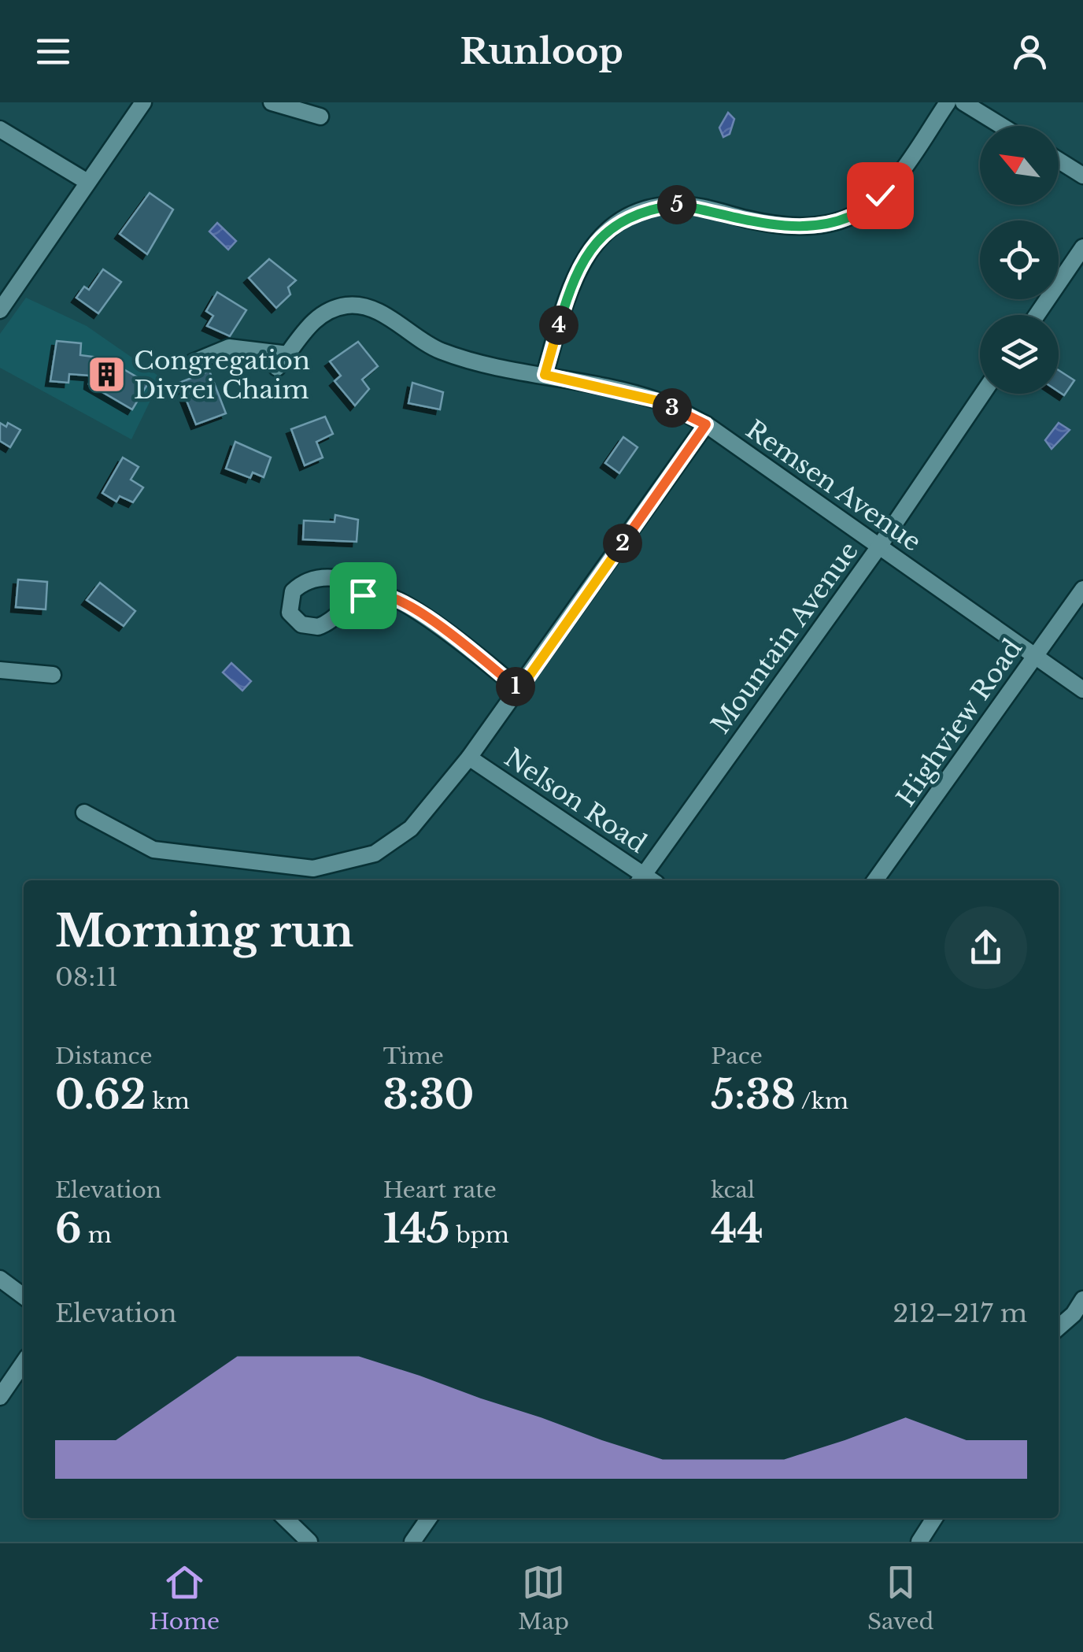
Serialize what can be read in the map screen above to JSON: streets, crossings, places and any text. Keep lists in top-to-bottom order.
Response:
{
  "streets": {
    "street": [
      "Remsen Avenue",
      "Mountain Avenue",
      "Highview Road",
      "Nelson Road"
    ]
  },
  "crossings": [
    ["Remsen Avenue", "Mountain Avenue"],
    ["Remsen Avenue", "Highview Road"]
  ],
  "places": {
    "building": ["Congregation Divrei Chaim"]
  },
  "north": "top left",
  "page": {
    "header": "Runloop",
    "pins": [
      "5",
      "4",
      "3",
      "2",
      "1"
    ],
    "heading": ["Morning run", "08:11"],
    "stats": [
      ["Distance", "0.62 km"],
      ["Time", "3:30"],
      ["Pace", "5:38 /km"],
      ["Elevation", "6 m"],
      ["Heart rate", "145 bpm"],
      ["kcal", "44"]
    ],
    "chart": ["Elevation", "212–217 m"],
    "tabs": ["Home", "Map", "Saved"]
  }
}
